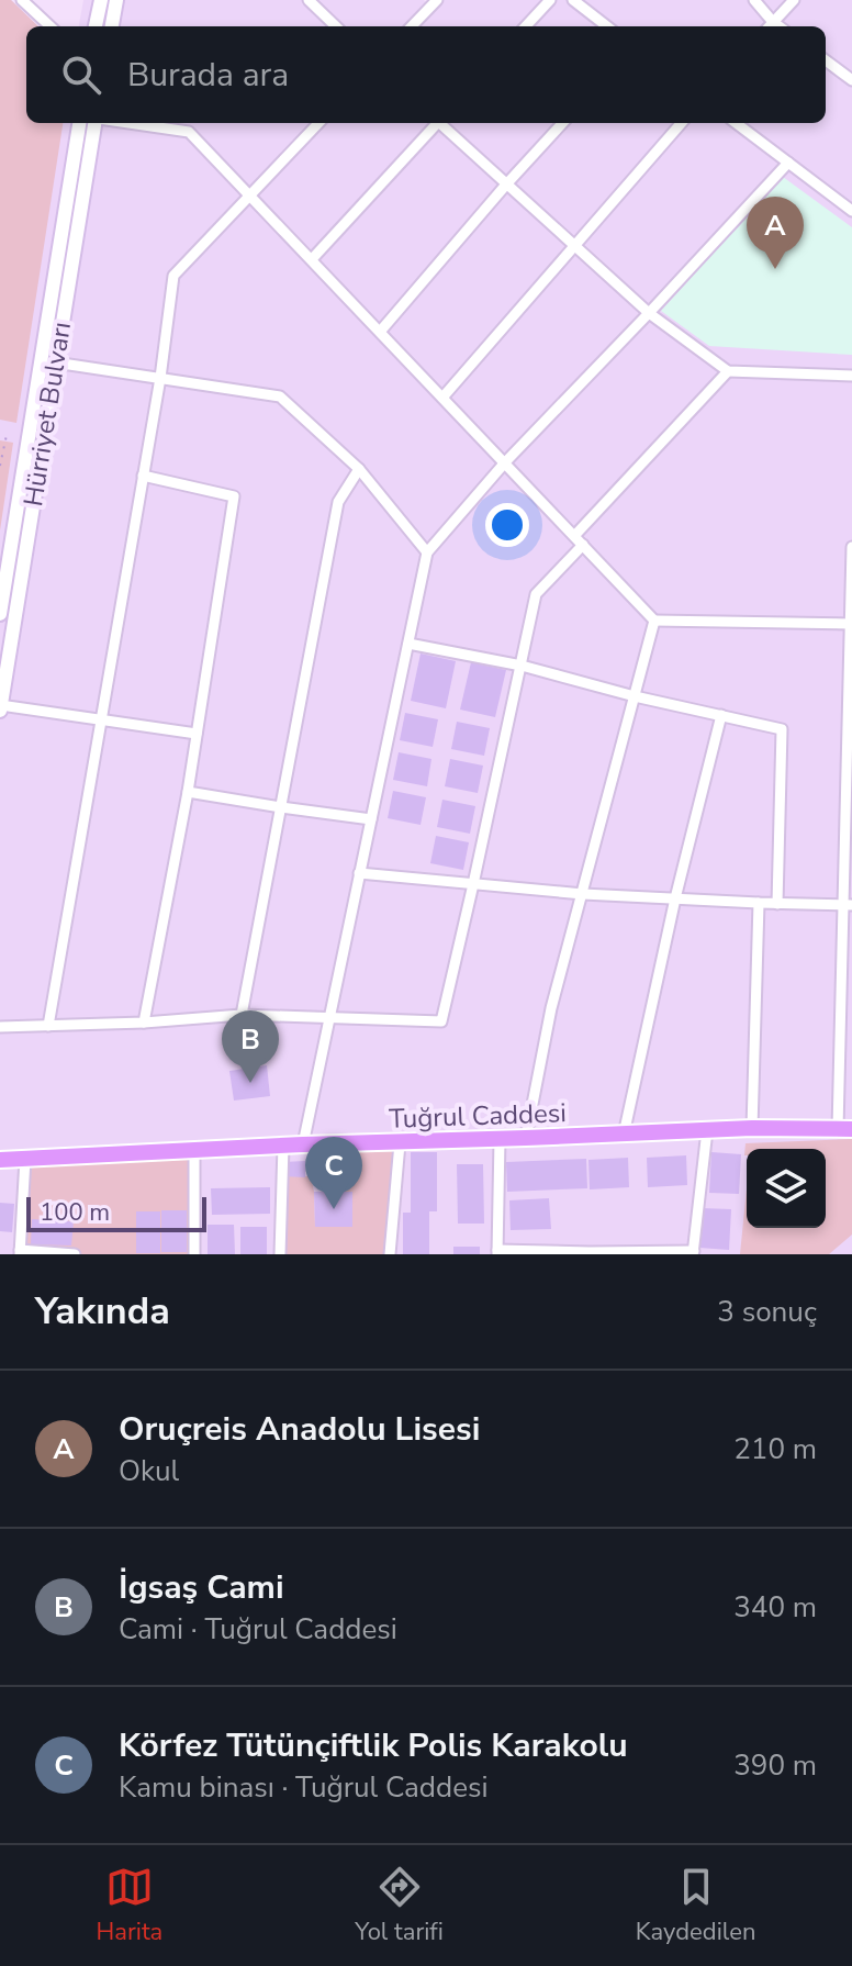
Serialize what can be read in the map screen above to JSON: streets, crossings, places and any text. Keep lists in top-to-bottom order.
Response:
{
  "streets": {
    "main road": ["Hürriyet Bulvarı", "Tuğrul Caddesi"]
  },
  "scale_bar": "100 m",
  "page": {
    "search": "Burada ara",
    "pins": ["A", "B", "C"],
    "scale": "100 m",
    "heading": ["Yakında", "3 sonuç"],
    "list": [
      {
        "mark": "A",
        "name": "Oruçreis Anadolu Lisesi",
        "note": "Okul",
        "value": "210 m"
      },
      {
        "mark": "B",
        "name": "İgsaş Cami",
        "note": "Cami · Tuğrul Caddesi",
        "value": "340 m"
      },
      {
        "mark": "C",
        "name": "Körfez Tütünçiftlik Polis Karakolu",
        "note": "Kamu binası · Tuğrul Caddesi",
        "value": "390 m"
      }
    ],
    "nav": ["Harita", "Yol tarifi", "Kaydedilen"]
  }
}
